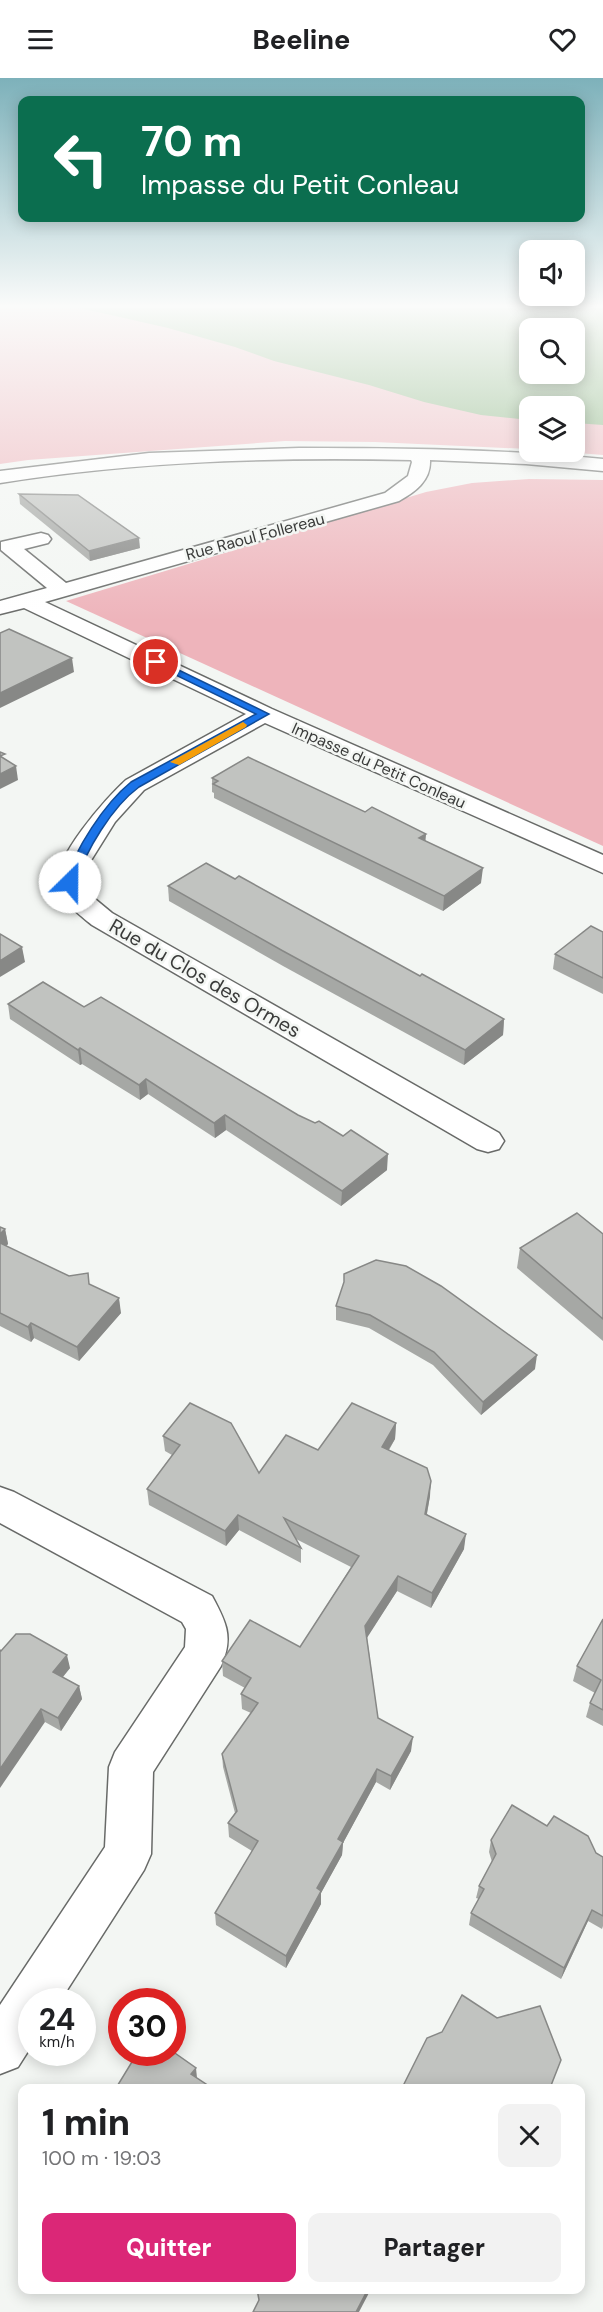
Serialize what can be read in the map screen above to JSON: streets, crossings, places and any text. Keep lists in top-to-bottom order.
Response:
{
  "streets": {
    "street": ["Rue Raoul Follereau", "Impasse du Petit Conleau", "Rue du Clos des Ormes"]
  },
  "crossings": [
    ["Rue Raoul Follereau", "Impasse du Petit Conleau"],
    ["Impasse du Petit Conleau", "Rue du Clos des Ormes"]
  ],
  "page": {
    "header": "Beeline",
    "turn": ["70 m", "Impasse du Petit Conleau"],
    "speed": "24 km/h",
    "limit": "30",
    "heading": ["1 min", "100 m · 19:03"],
    "buttons": ["Quitter", "Partager"]
  }
}
